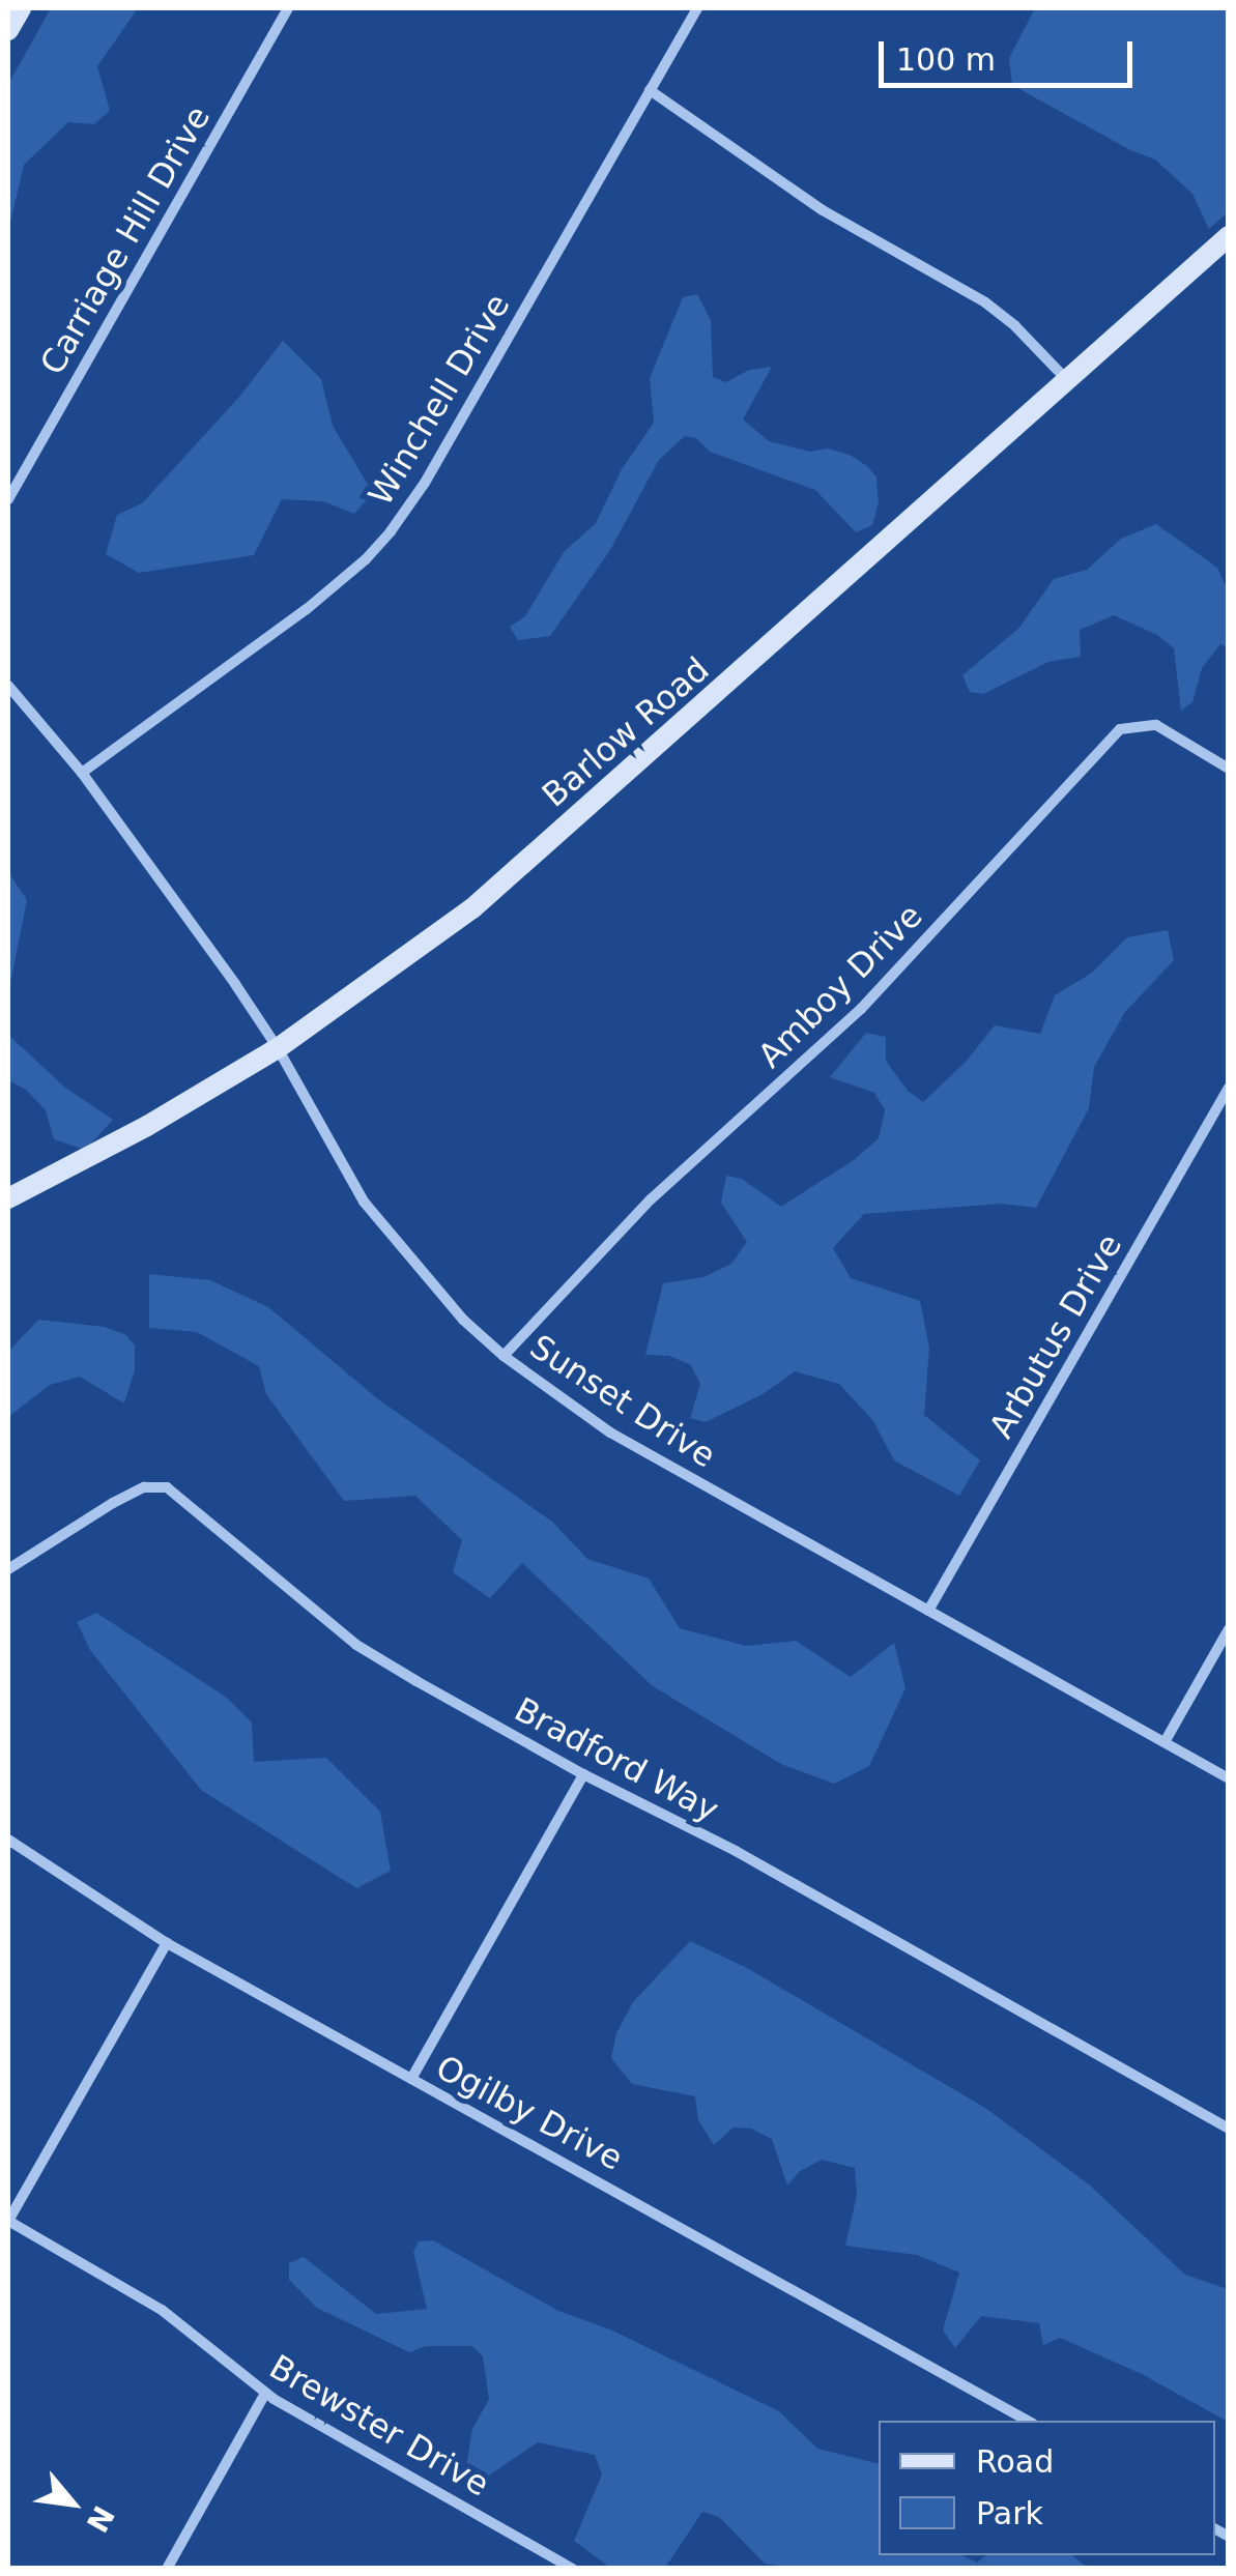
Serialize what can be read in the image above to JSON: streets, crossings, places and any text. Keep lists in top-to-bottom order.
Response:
{
  "streets": {
    "street": [
      "Carriage Hill Drive",
      "Winchell Drive",
      "Barlow Road",
      "Amboy Drive",
      "Arbutus Drive",
      "Sunset Drive",
      "Bradford Way",
      "Ogilby Drive",
      "Brewster Drive"
    ]
  },
  "crossings": [
    ["Winchell Drive", "Sunset Drive"],
    ["Barlow Road", "Sunset Drive"],
    ["Amboy Drive", "Sunset Drive"],
    ["Arbutus Drive", "Sunset Drive"]
  ],
  "legend": ["Road", "Park"],
  "scale_bar": "100 m",
  "north": "bottom right"
}
